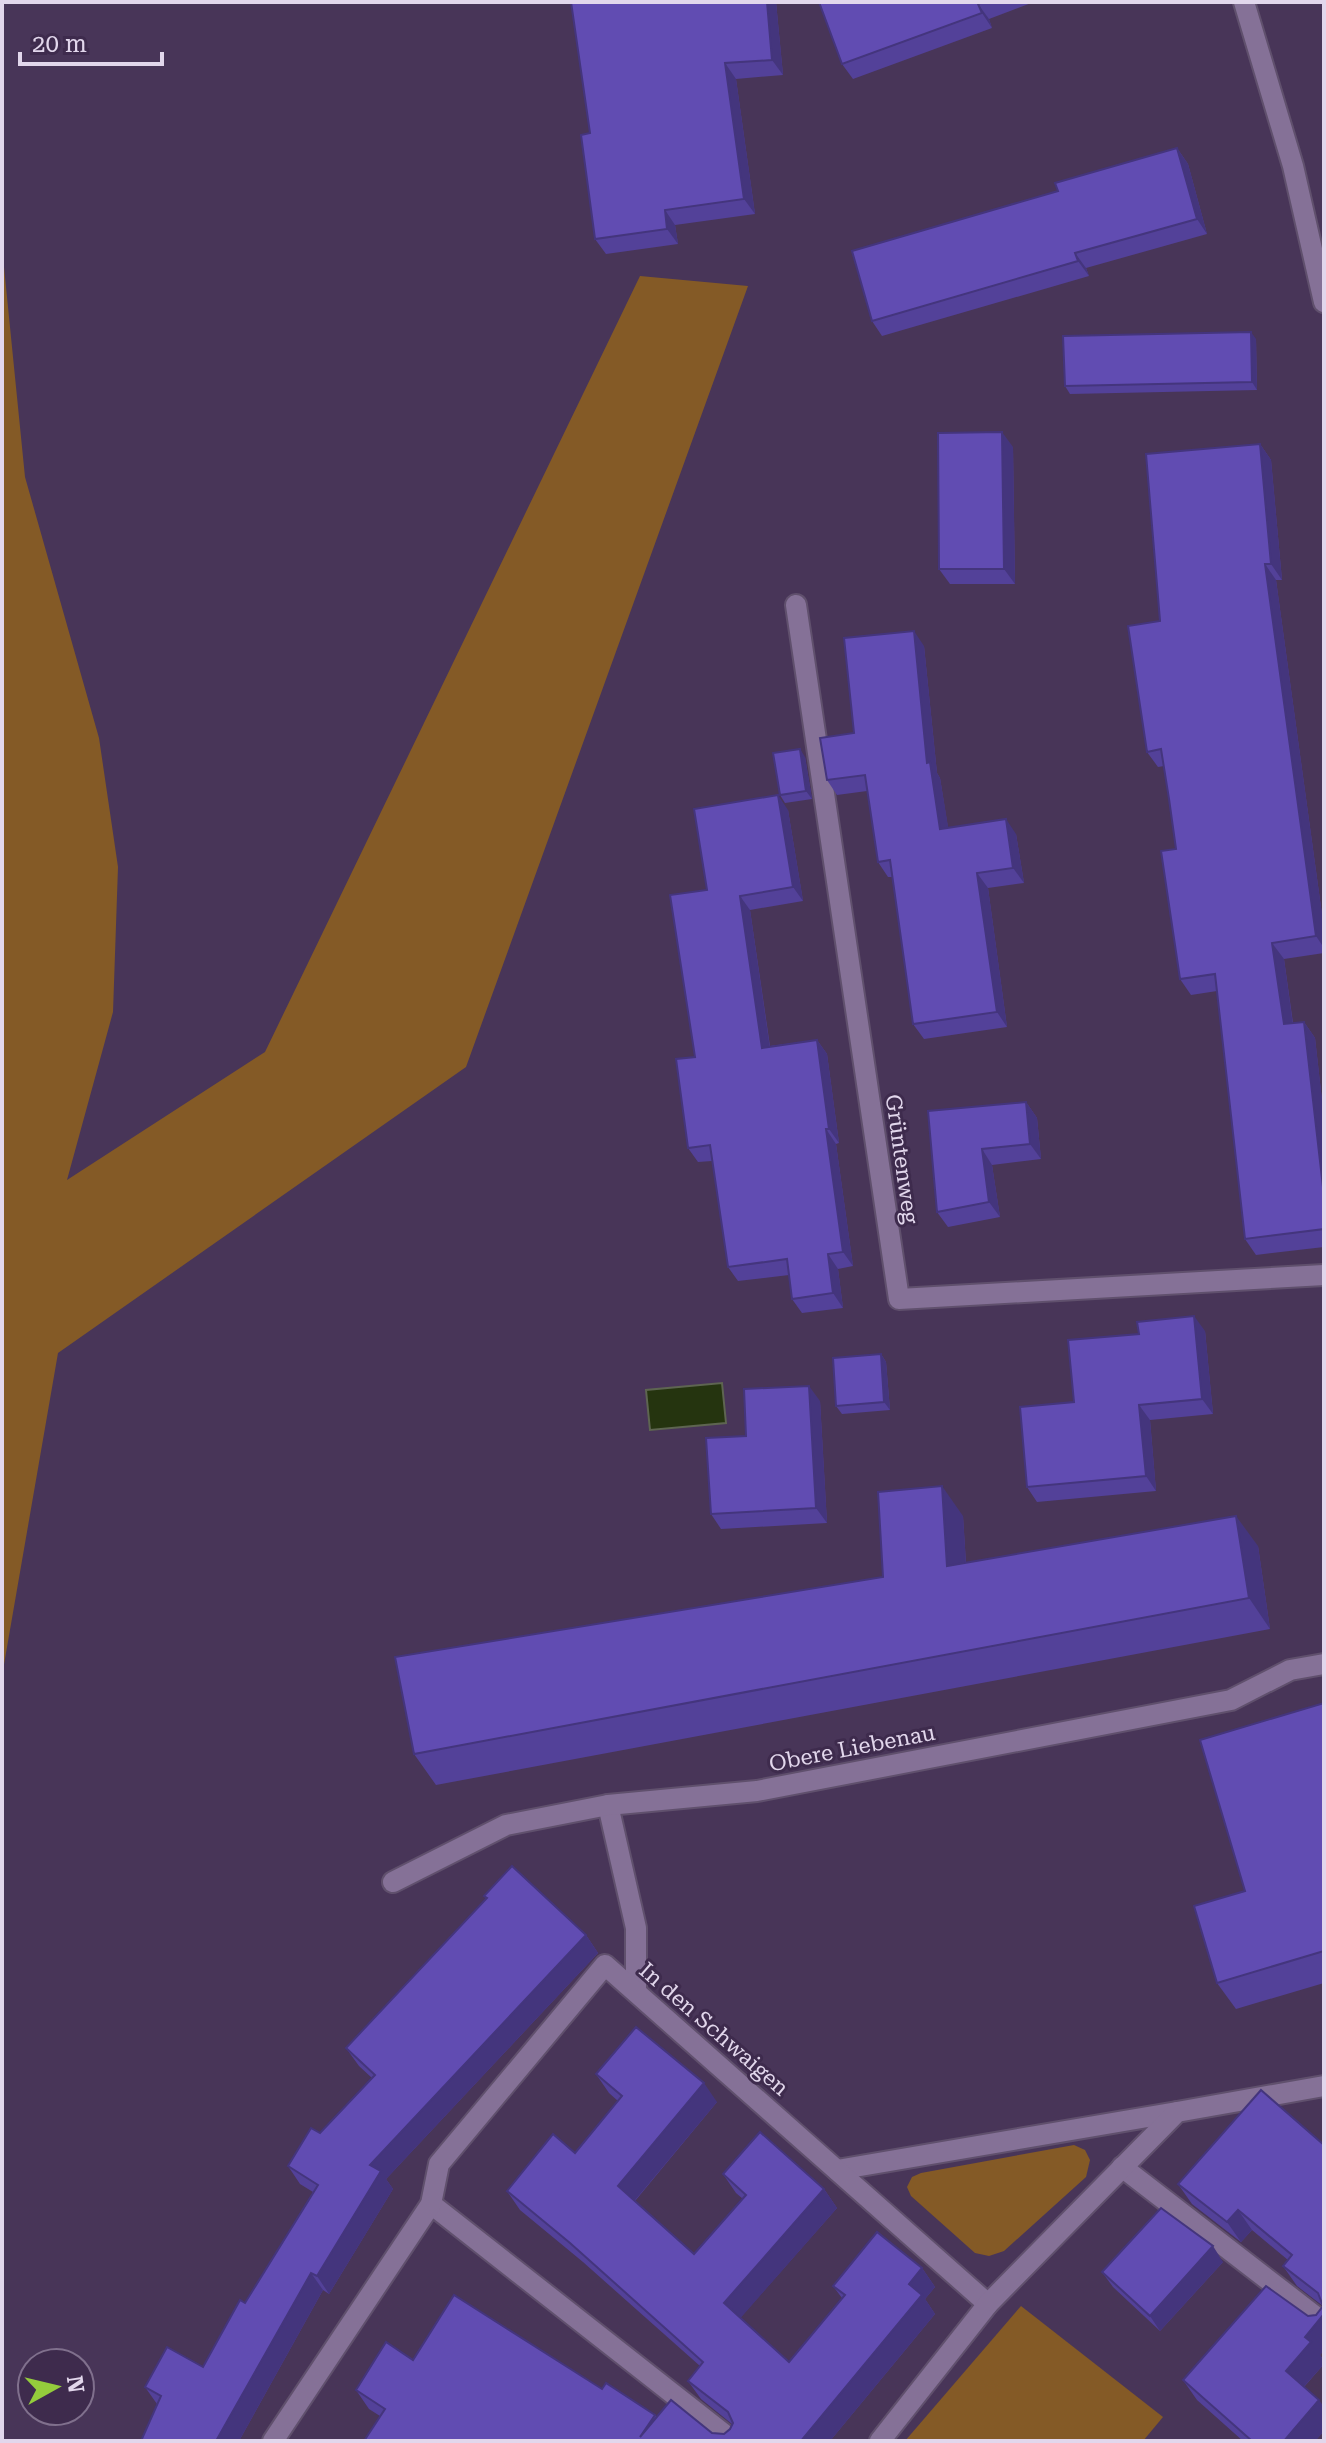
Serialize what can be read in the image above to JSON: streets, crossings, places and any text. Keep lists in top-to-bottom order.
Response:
{
  "streets": {
    "street": ["Grüntenweg", "Obere Liebenau", "In den Schwaigen"]
  },
  "scale_bar": "20 m",
  "north": "right"
}
